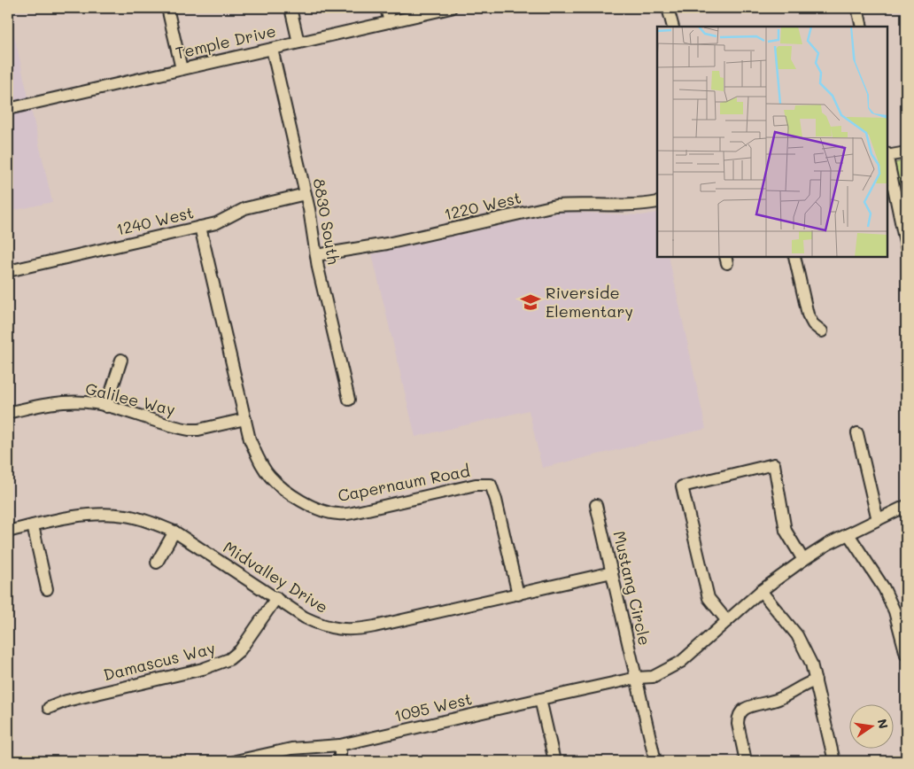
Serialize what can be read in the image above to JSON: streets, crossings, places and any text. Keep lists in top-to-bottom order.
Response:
{
  "streets": {
    "street": [
      "Temple Drive",
      "1220 West",
      "1240 West",
      "8830 South",
      "Galilee Way",
      "Capernaum Road",
      "Midvalley Drive",
      "Mustang Circle",
      "Damascus Way",
      "1095 West"
    ]
  },
  "crossings": [
    ["Temple Drive", "8830 South"],
    ["1220 West", "8830 South"],
    ["1240 West", "8830 South"],
    ["1240 West", "Capernaum Road"],
    ["Galilee Way", "Capernaum Road"],
    ["Capernaum Road", "Midvalley Drive"],
    ["Midvalley Drive", "Mustang Circle"],
    ["Midvalley Drive", "Damascus Way"],
    ["Mustang Circle", "1095 West"]
  ],
  "places": {
    "school or university": ["Riverside Elementary"]
  },
  "north": "right"
}
